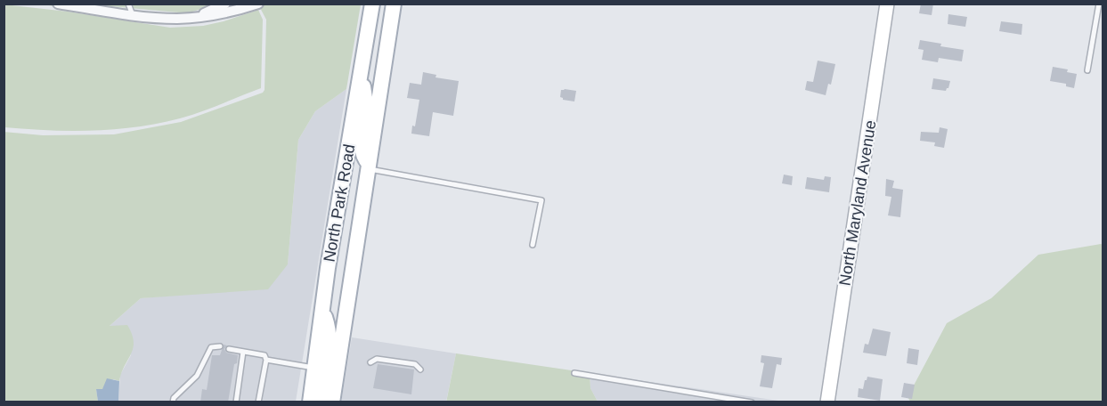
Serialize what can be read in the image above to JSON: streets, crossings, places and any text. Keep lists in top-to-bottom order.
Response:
{
  "streets": {
    "main road": ["North Park Road"],
    "street": ["North Maryland Avenue"]
  }
}
